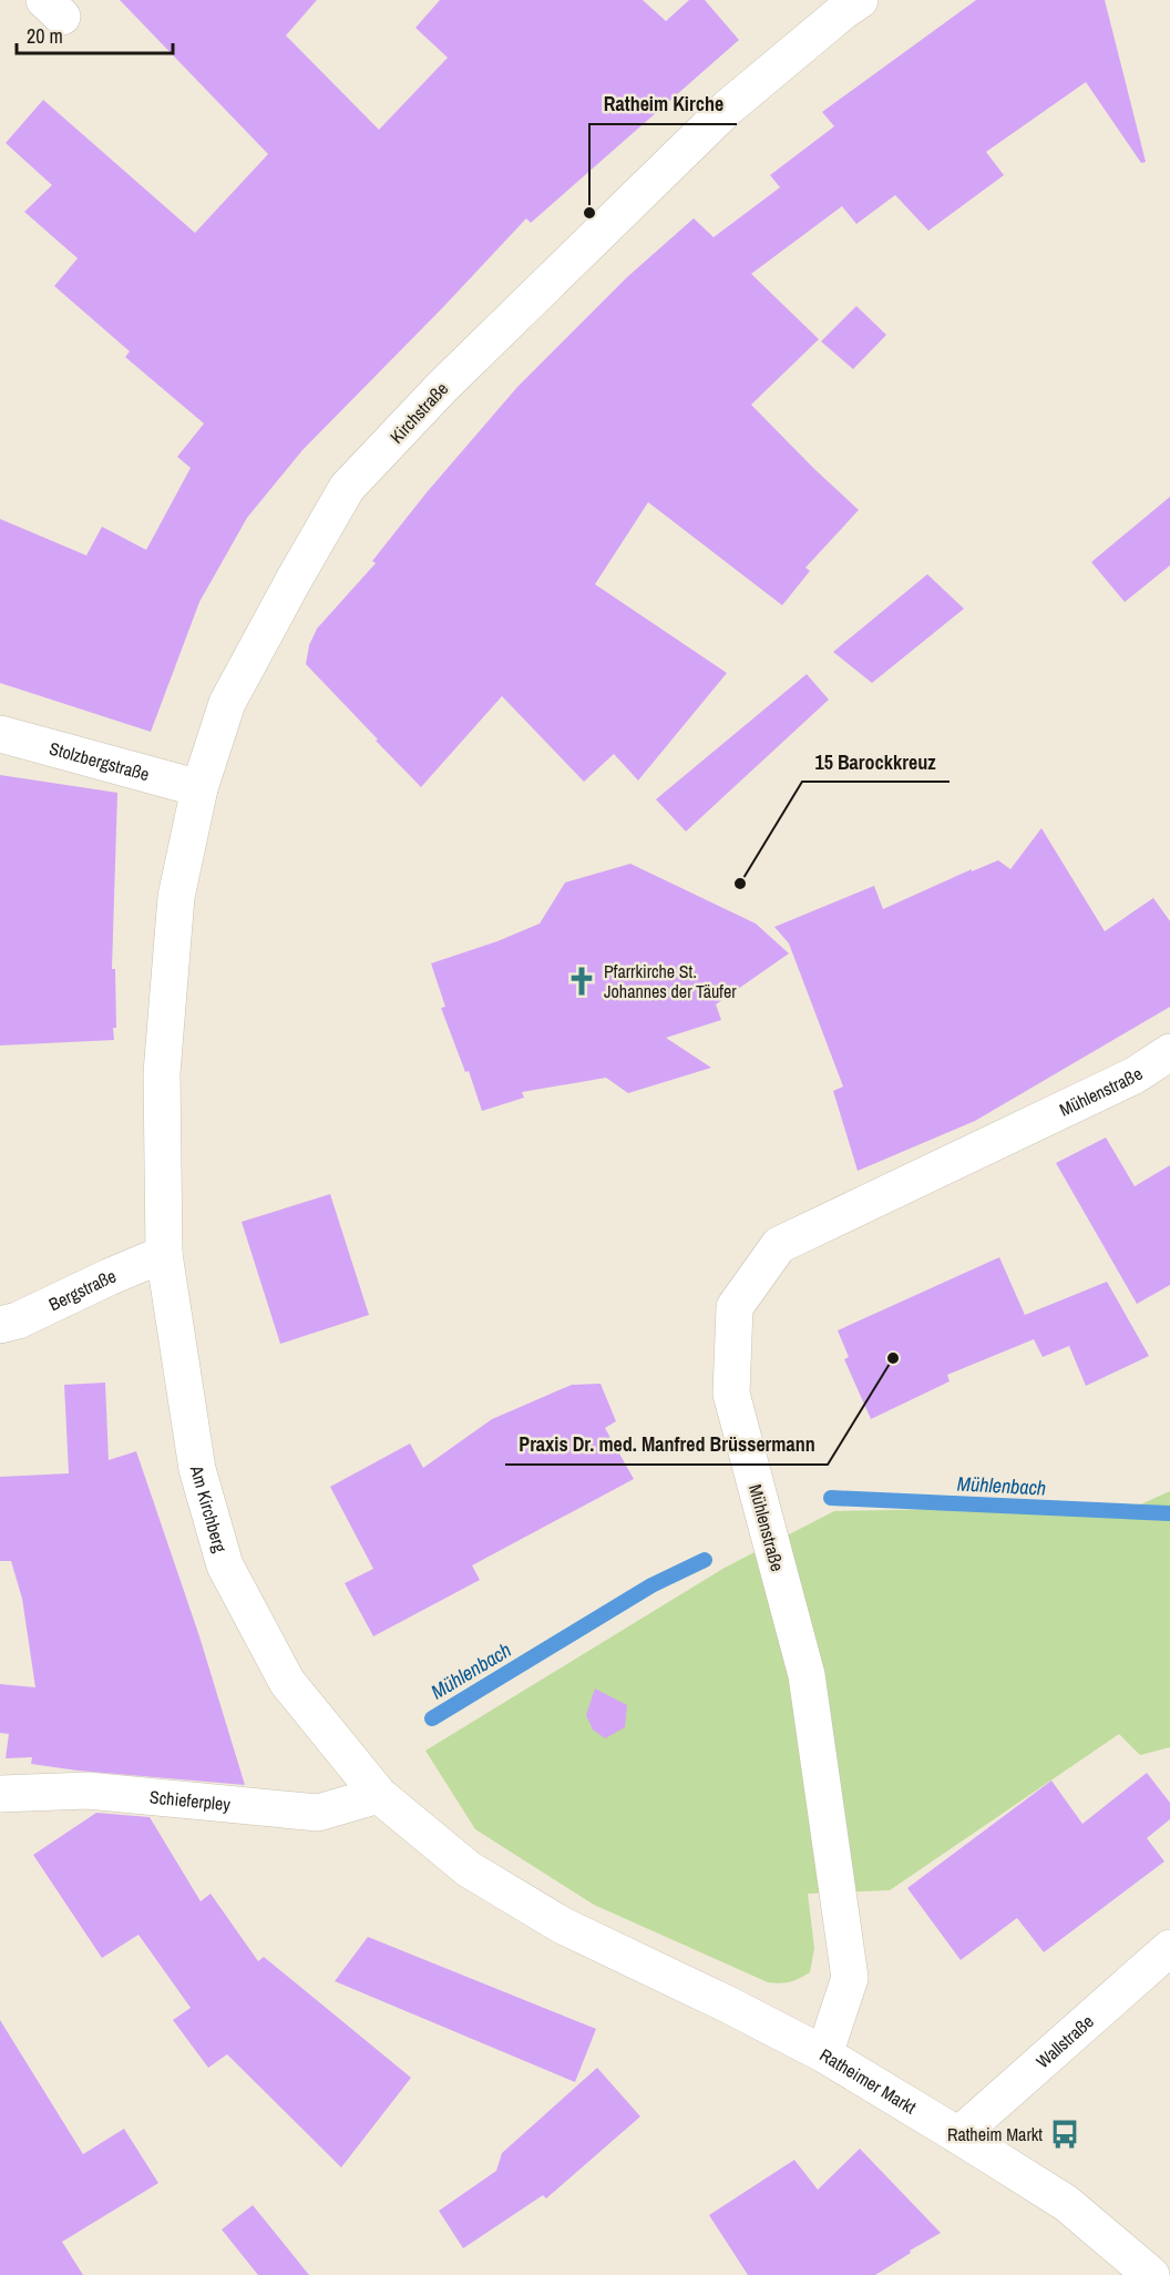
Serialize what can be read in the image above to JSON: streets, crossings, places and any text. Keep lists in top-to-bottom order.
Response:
{
  "streets": {
    "street": [
      "Kirchstraße",
      "Stolzbergstraße",
      "Mühlenstraße",
      "Bergstraße",
      "Am Kirchberg",
      "Schieferpley",
      "Wallstraße",
      "Ratheimer Markt"
    ]
  },
  "crossings": [
    ["Kirchstraße", "Stolzbergstraße"],
    ["Kirchstraße", "Am Kirchberg"],
    ["Mühlenstraße", "Ratheimer Markt"],
    ["Bergstraße", "Am Kirchberg"],
    ["Am Kirchberg", "Schieferpley"],
    ["Am Kirchberg", "Ratheimer Markt"],
    ["Wallstraße", "Ratheimer Markt"]
  ],
  "water": ["Mühlenbach"],
  "places": {
    "other": ["Ratheim Kirche", "15 Barockkreuz", "Praxis Dr. med. Manfred Brüssermann"],
    "church": ["Pfarrkirche St. Johannes der Täufer"],
    "bus stop": ["Ratheim Markt"]
  },
  "scale_bar": "20 m"
}
